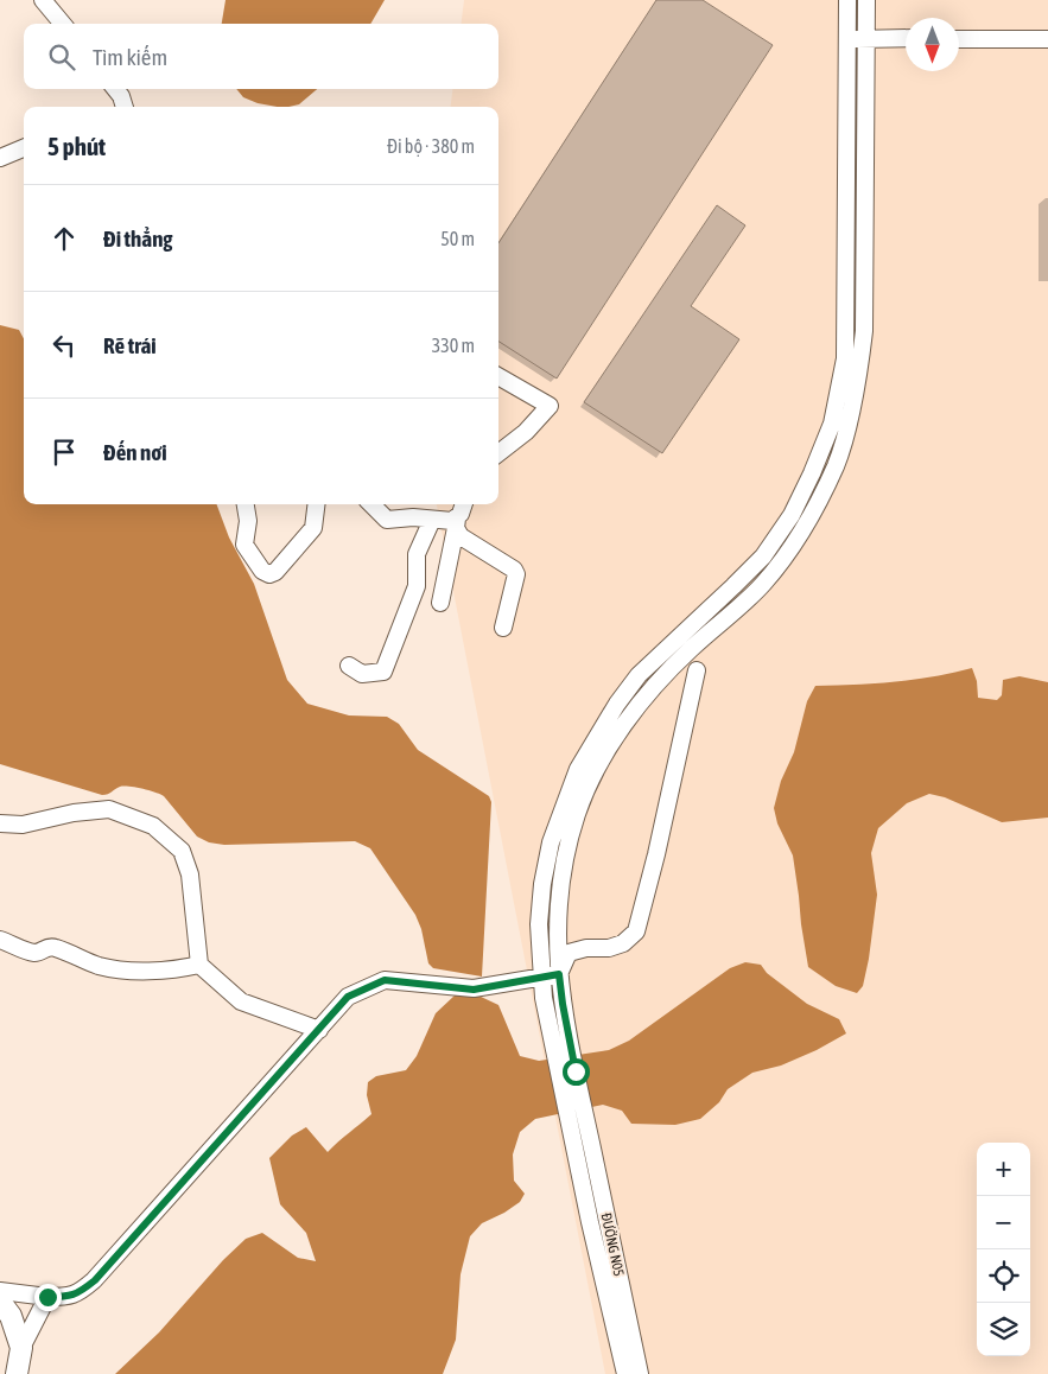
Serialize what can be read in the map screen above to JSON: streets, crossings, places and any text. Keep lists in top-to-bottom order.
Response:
{
  "streets": {
    "street": ["ĐƯỜNG N05"]
  },
  "north": "bottom",
  "page": {
    "search": "Tìm kiếm",
    "heading": ["5 phút", "Đi bộ · 380 m"],
    "list": [
      ["Đi thẳng", "50 m"],
      ["Rẽ trái", "330 m"],
      "Đến nơi"
    ],
    "map_buttons": ["+", "−"]
  }
}
